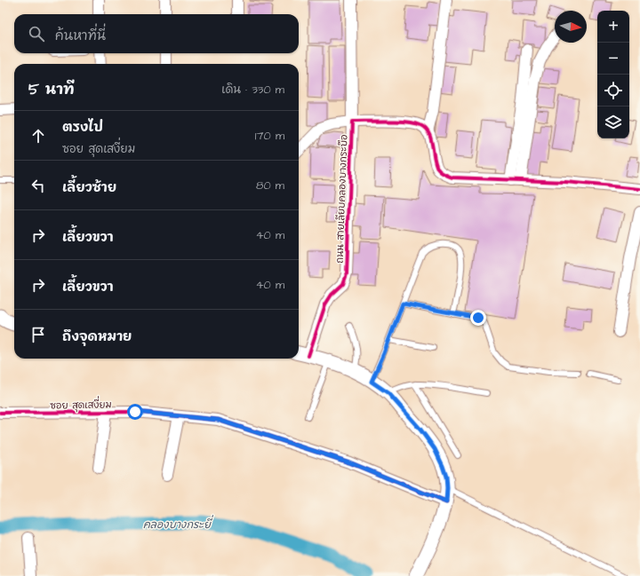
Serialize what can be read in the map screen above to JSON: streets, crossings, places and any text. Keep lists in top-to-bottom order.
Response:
{
  "streets": {
    "street": ["ถนน สายเลียบคลองบางกระบือ", "ซอย สุดเสงี่ยม"]
  },
  "water": ["คลองบางกระยี่"],
  "north": "right",
  "page": {
    "map_buttons": ["+", "−"],
    "search": "ค้นหาที่นี่",
    "heading": ["5 นาที", "เดิน · 330 m"],
    "list": [
      ["ตรงไป", "ซอย สุดเสงี่ยม", "170 m"],
      ["เลี้ยวซ้าย", "80 m"],
      ["เลี้ยวขวา", "40 m"],
      ["เลี้ยวขวา", "40 m"],
      "ถึงจุดหมาย"
    ]
  }
}
